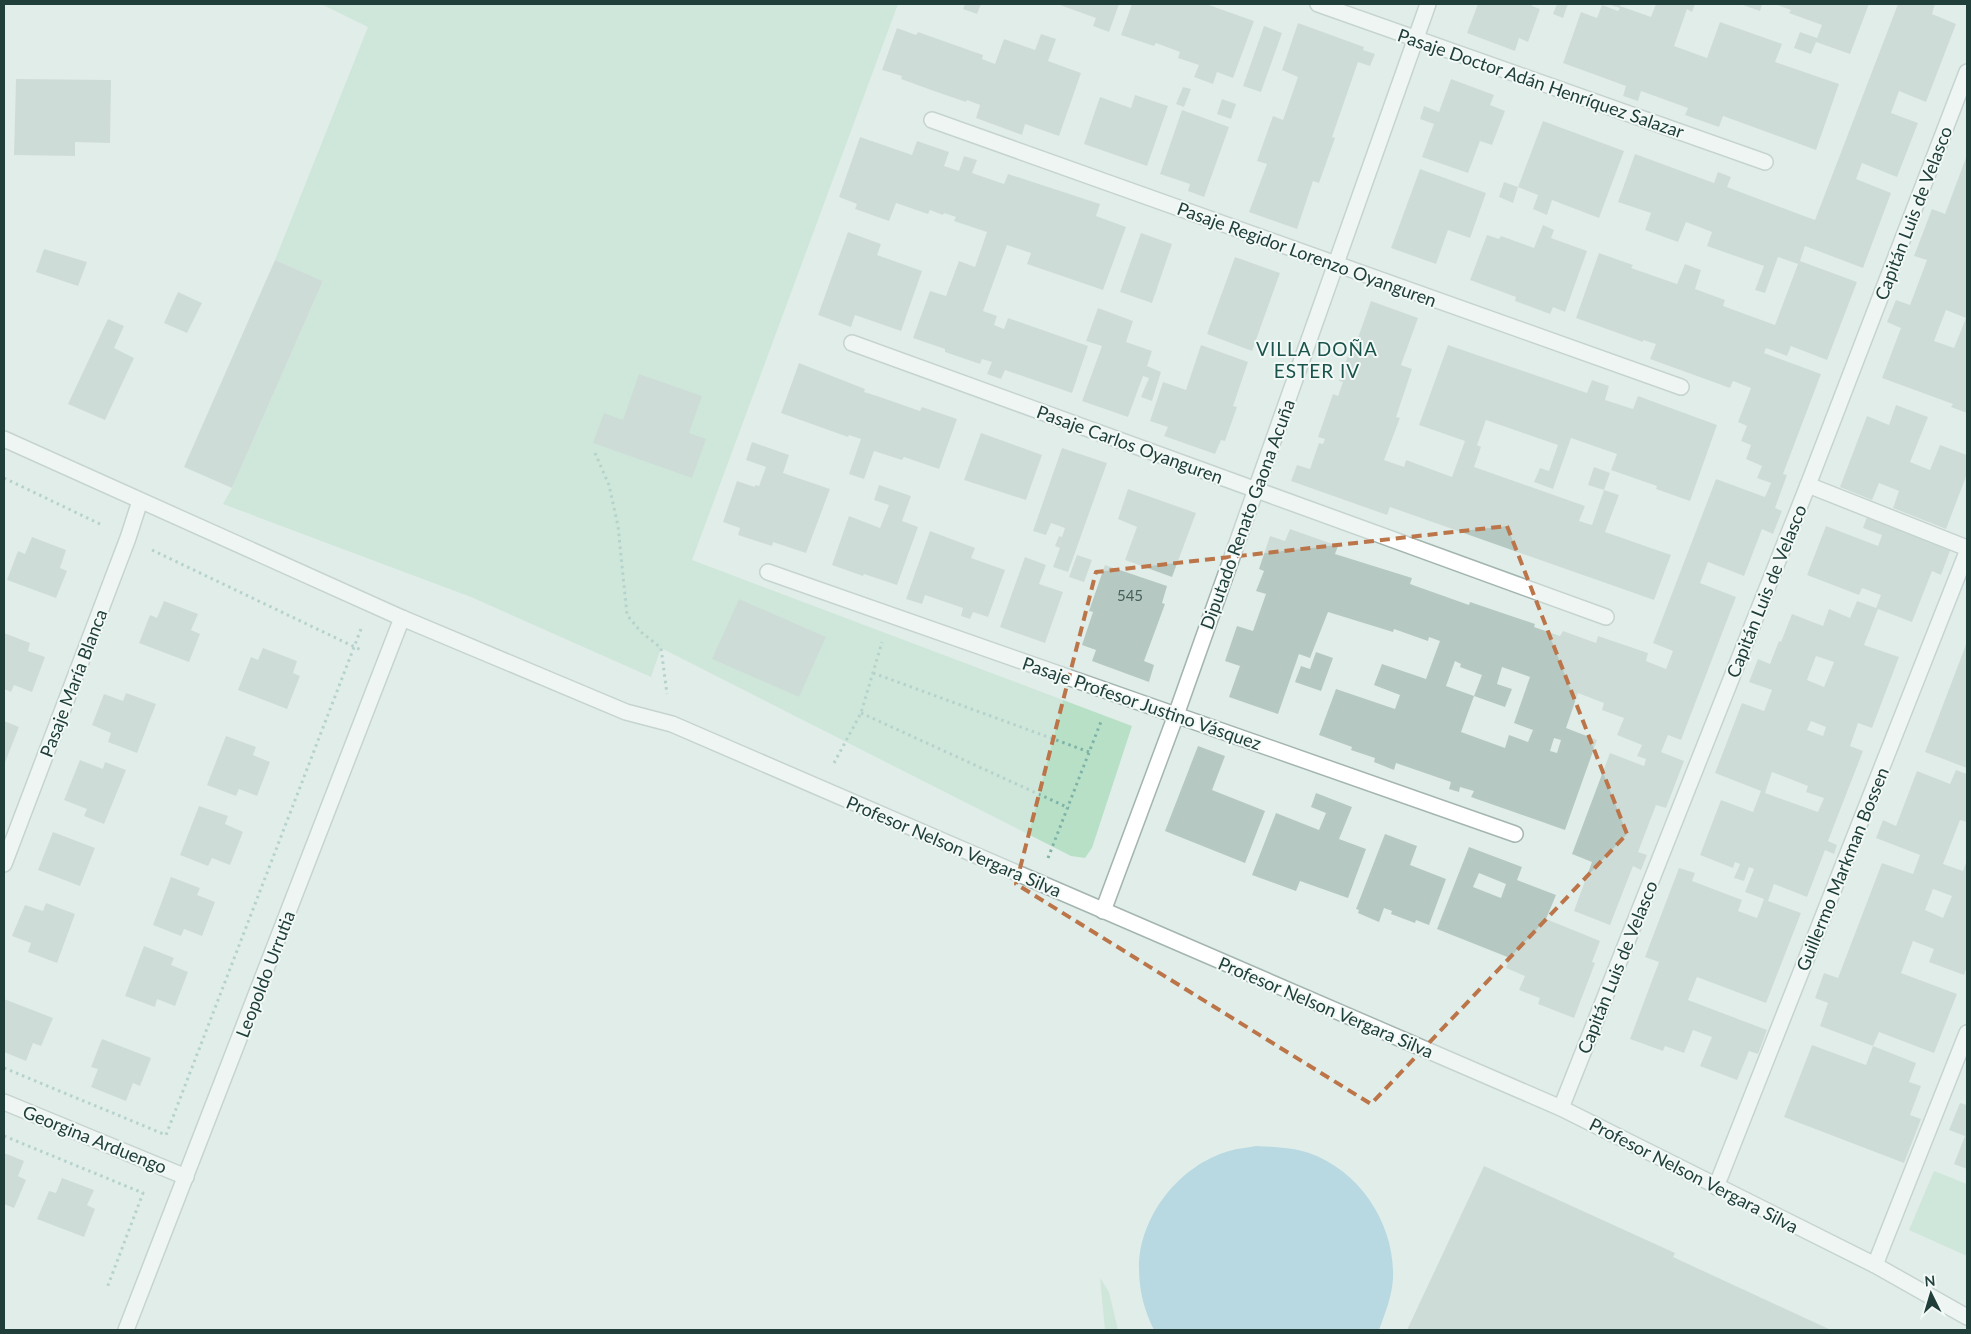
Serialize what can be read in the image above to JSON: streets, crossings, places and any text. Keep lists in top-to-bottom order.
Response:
{
  "streets": {
    "street": [
      "Pasaje Doctor Adán Henríquez Salazar",
      "Capitán Luis de Velasco",
      "Pasaje Regidor Lorenzo Oyanguren",
      "Pasaje Carlos Oyanguren",
      "Diputado Renato Gaona Acuña",
      "Pasaje María Blanca",
      "Pasaje Profesor Justino Vásquez",
      "Profesor Nelson Vergara Silva",
      "Guillermo Markman Bossen",
      "Leopoldo Urrutia",
      "Georgina Arduengo"
    ]
  },
  "crossings": [
    ["Pasaje Doctor Adán Henríquez Salazar", "Diputado Renato Gaona Acuña"],
    ["Capitán Luis de Velasco", "Profesor Nelson Vergara Silva"],
    ["Pasaje Regidor Lorenzo Oyanguren", "Diputado Renato Gaona Acuña"],
    ["Pasaje Carlos Oyanguren", "Diputado Renato Gaona Acuña"],
    ["Diputado Renato Gaona Acuña", "Pasaje Profesor Justino Vásquez"],
    ["Diputado Renato Gaona Acuña", "Profesor Nelson Vergara Silva"],
    ["Pasaje María Blanca", "Profesor Nelson Vergara Silva"],
    ["Profesor Nelson Vergara Silva", "Guillermo Markman Bossen"],
    ["Profesor Nelson Vergara Silva", "Leopoldo Urrutia"],
    ["Leopoldo Urrutia", "Georgina Arduengo"]
  ],
  "districts": ["VILLA DOÑA ESTER IV"],
  "house_numbers": ["545"],
  "north": "top"
}
